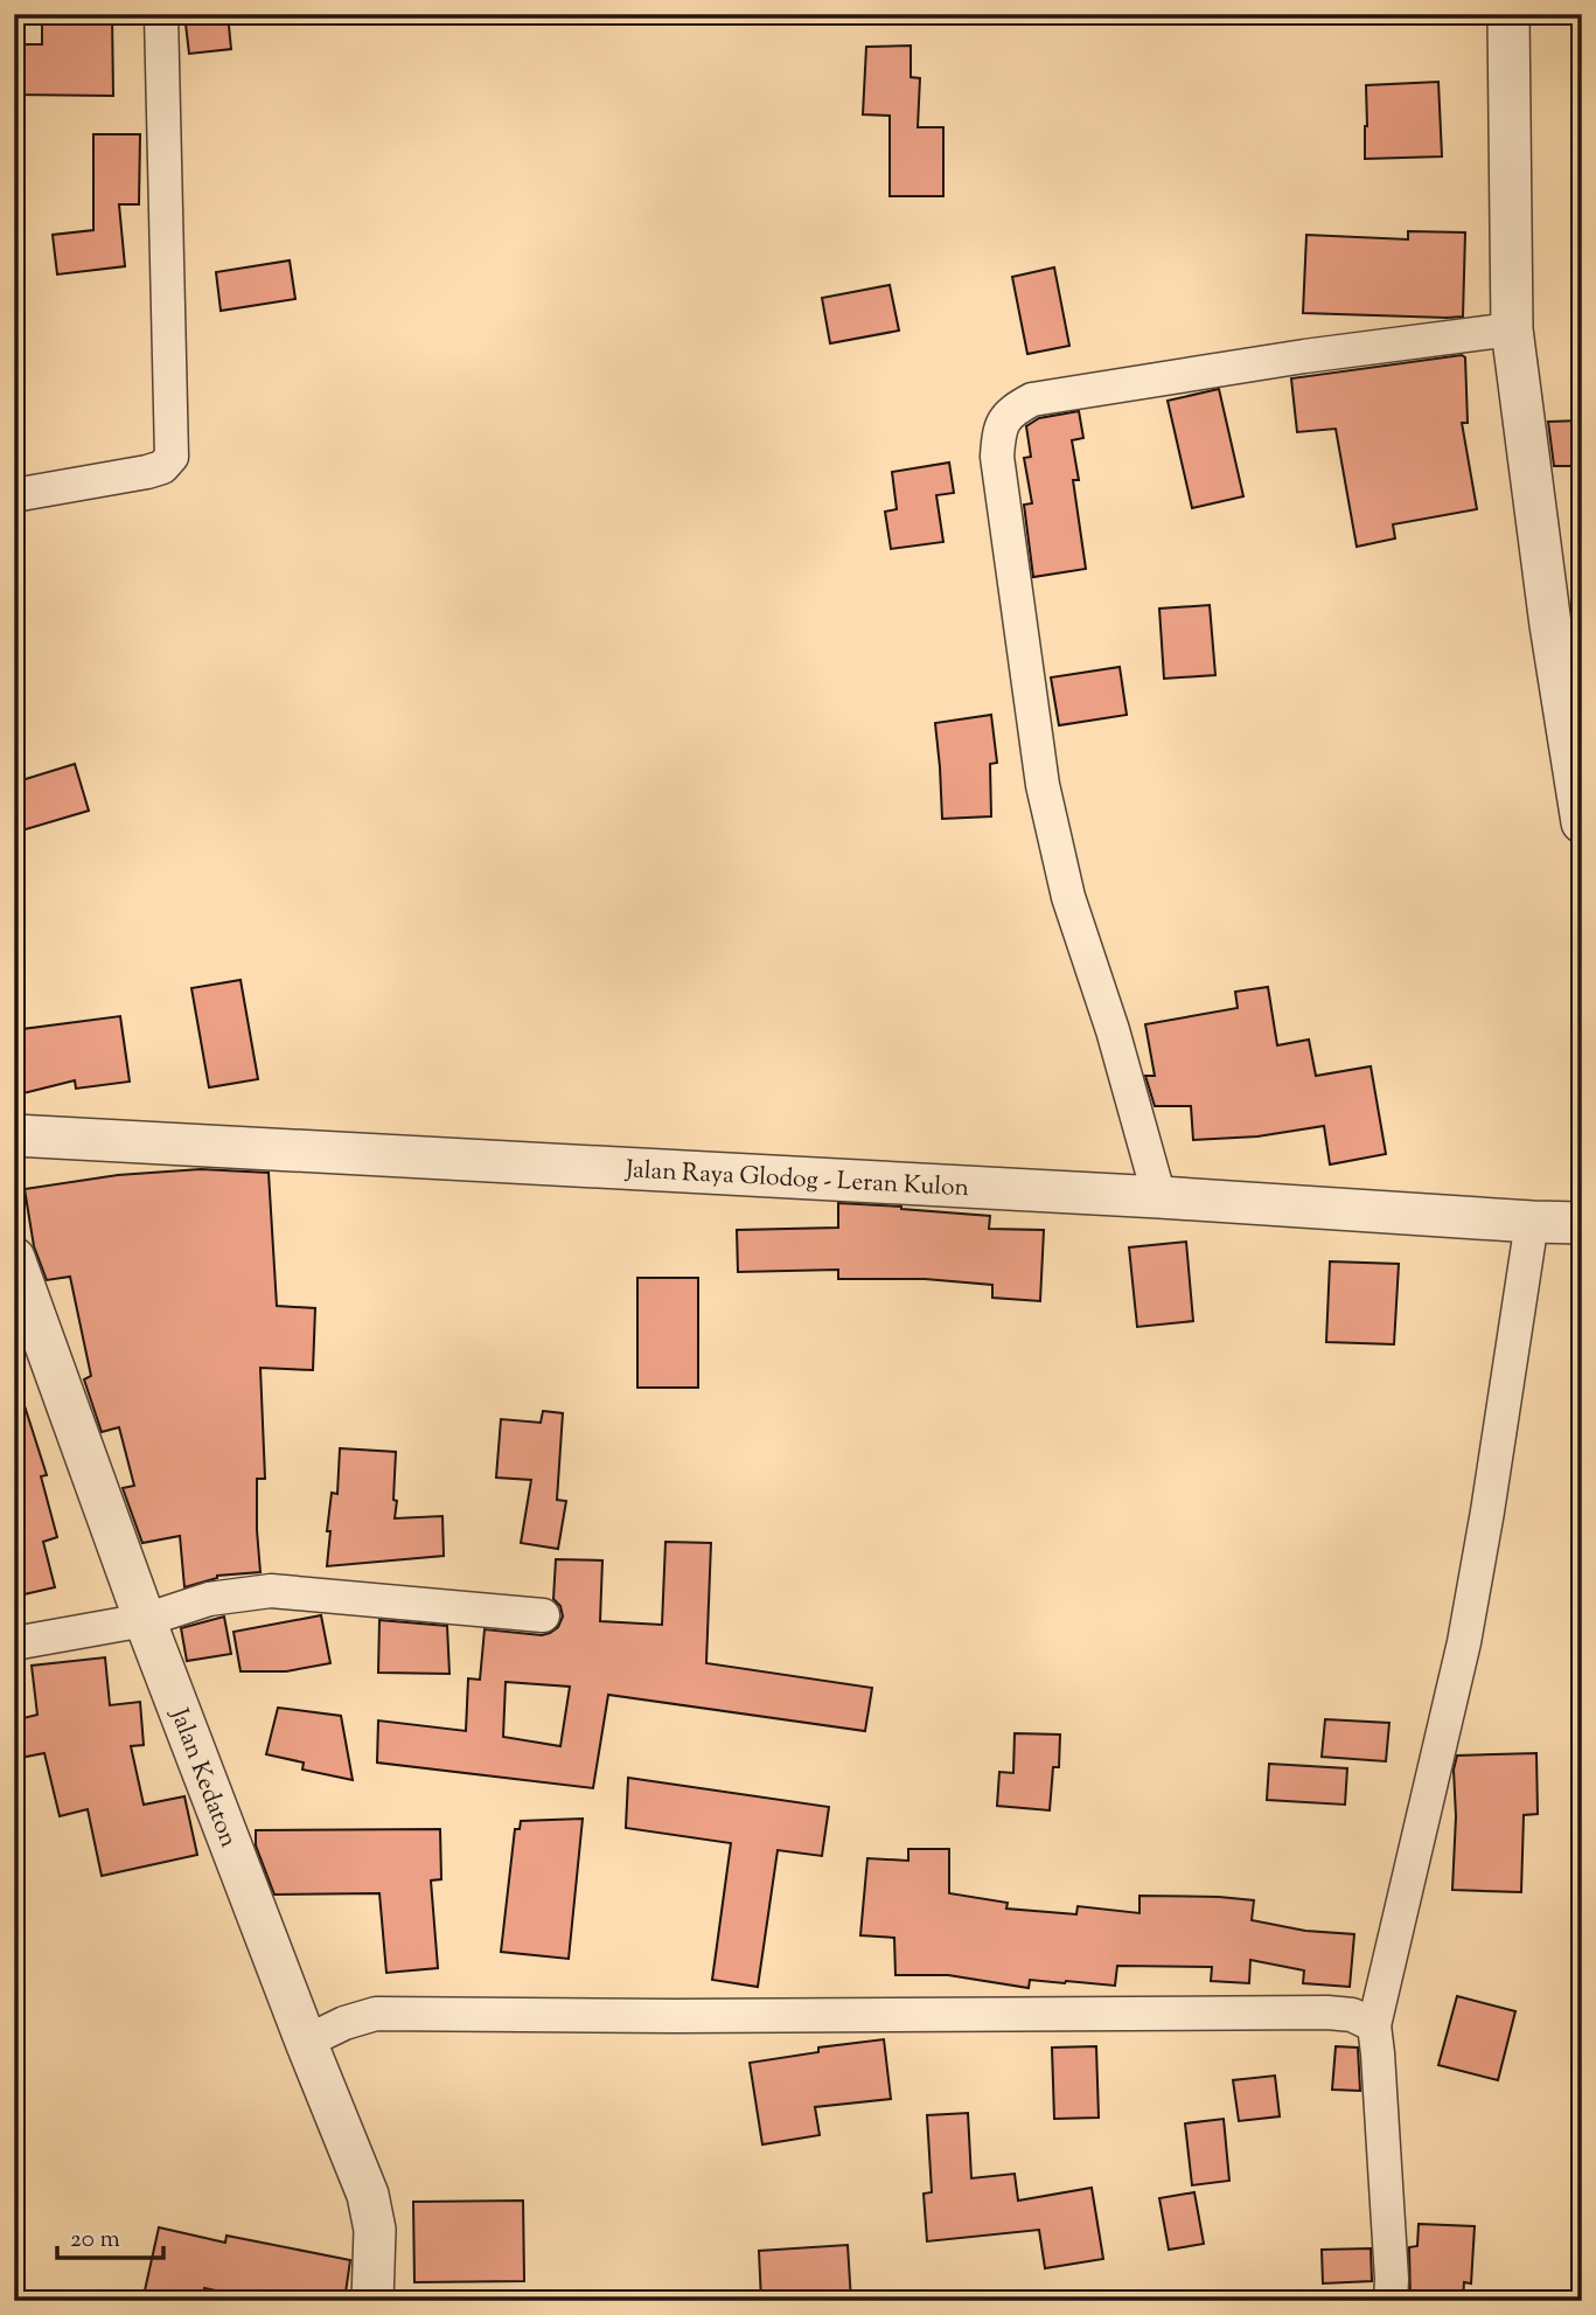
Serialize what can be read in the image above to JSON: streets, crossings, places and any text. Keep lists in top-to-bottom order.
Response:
{
  "streets": {
    "street": ["Jalan Raya Glodog - Leran Kulon", "Jalan Kedaton"]
  },
  "scale_bar": "20 m"
}
